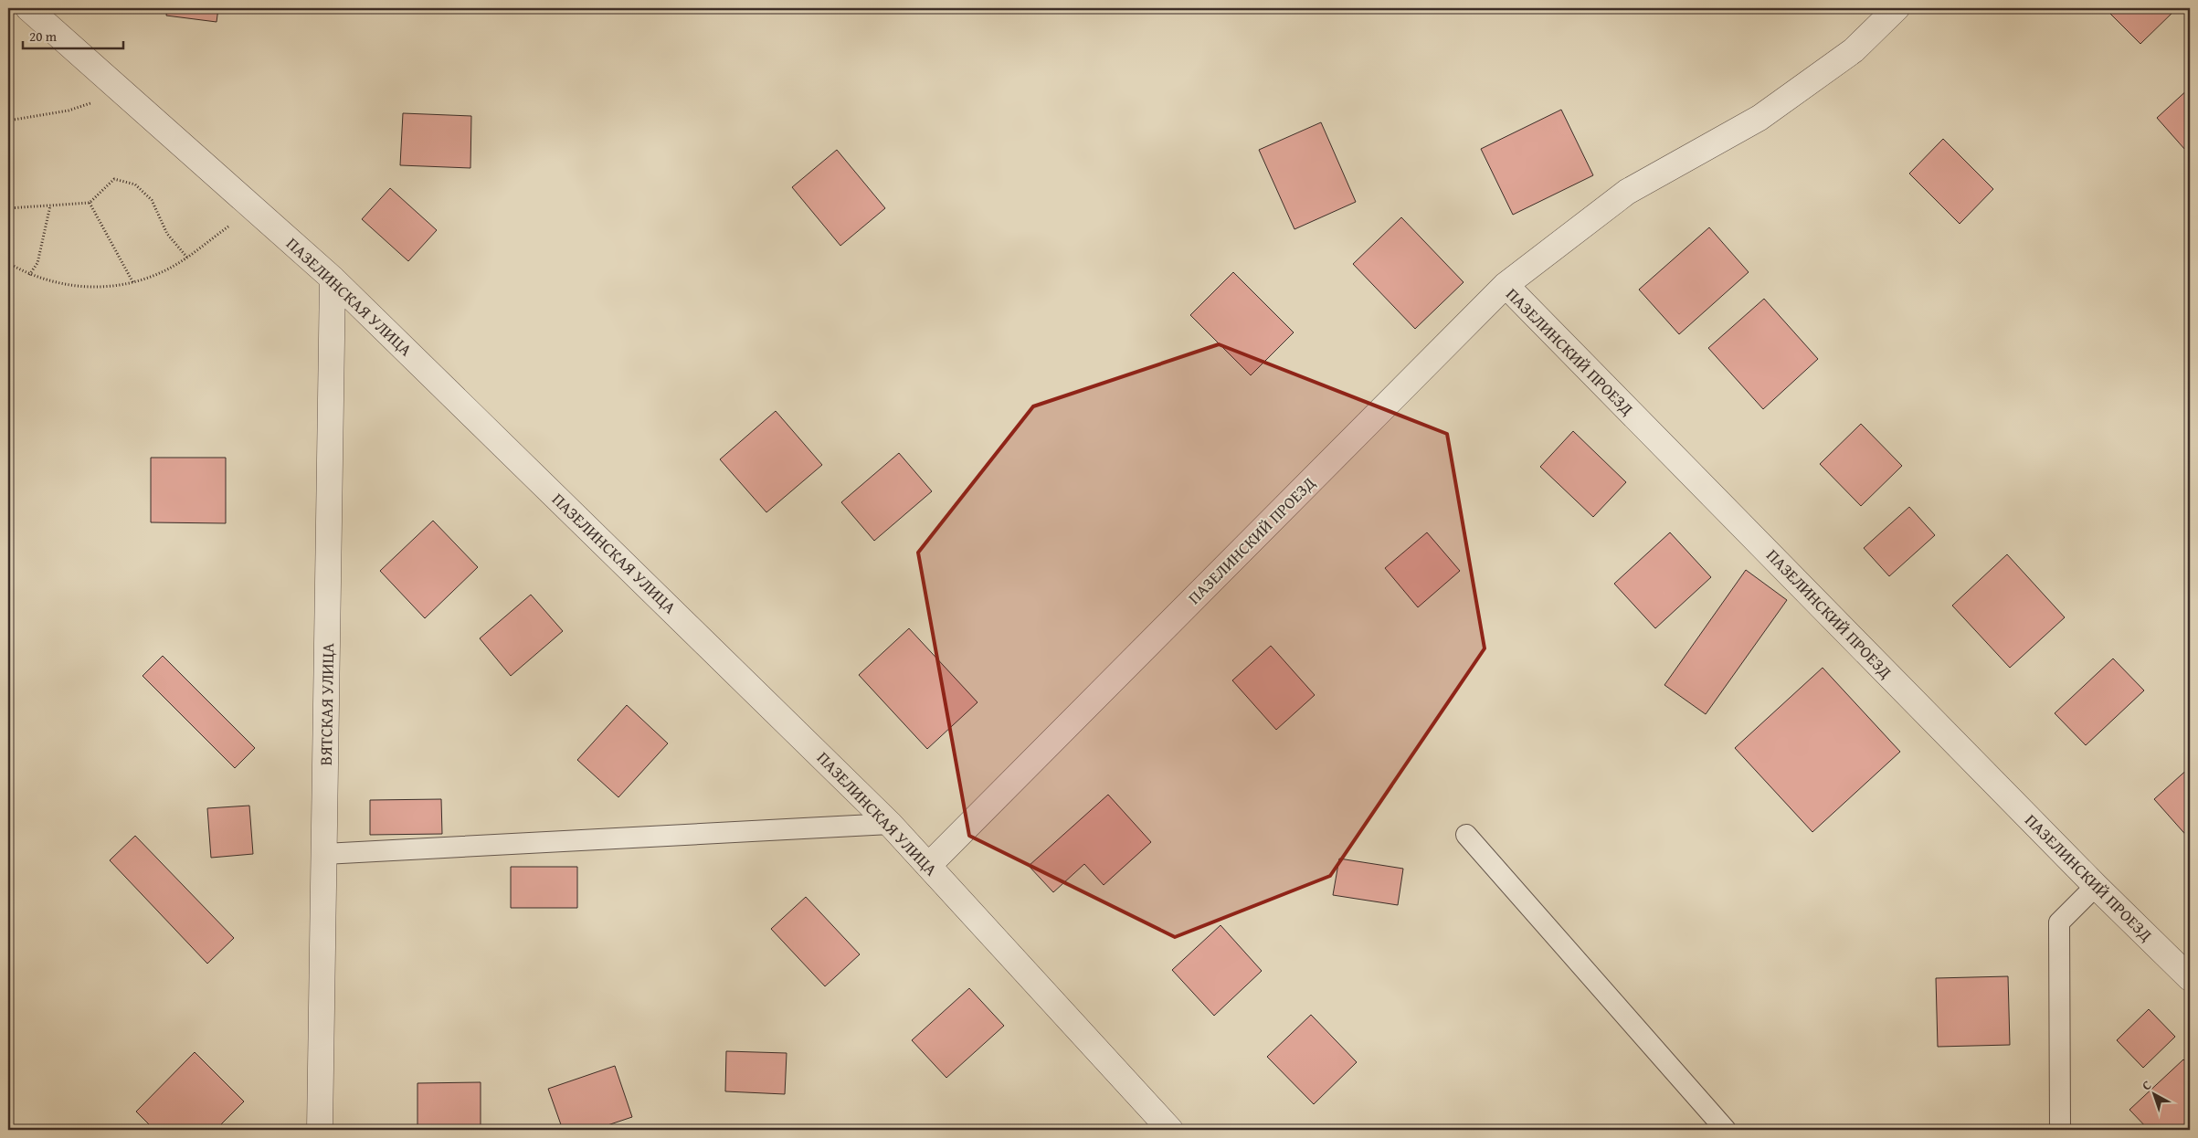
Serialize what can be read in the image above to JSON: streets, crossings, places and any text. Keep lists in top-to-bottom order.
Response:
{
  "streets": {
    "street": ["ПАЗЕЛИНСКАЯ УЛИЦА", "ПАЗЕЛИНСКИЙ ПРОЕЗД", "ВЯТСКАЯ УЛИЦА"]
  },
  "crossings": [
    ["ПАЗЕЛИНСКАЯ УЛИЦА", "ПАЗЕЛИНСКИЙ ПРОЕЗД"],
    ["ПАЗЕЛИНСКАЯ УЛИЦА", "ВЯТСКАЯ УЛИЦА"]
  ],
  "scale_bar": "20 m",
  "north": "top left"
}
